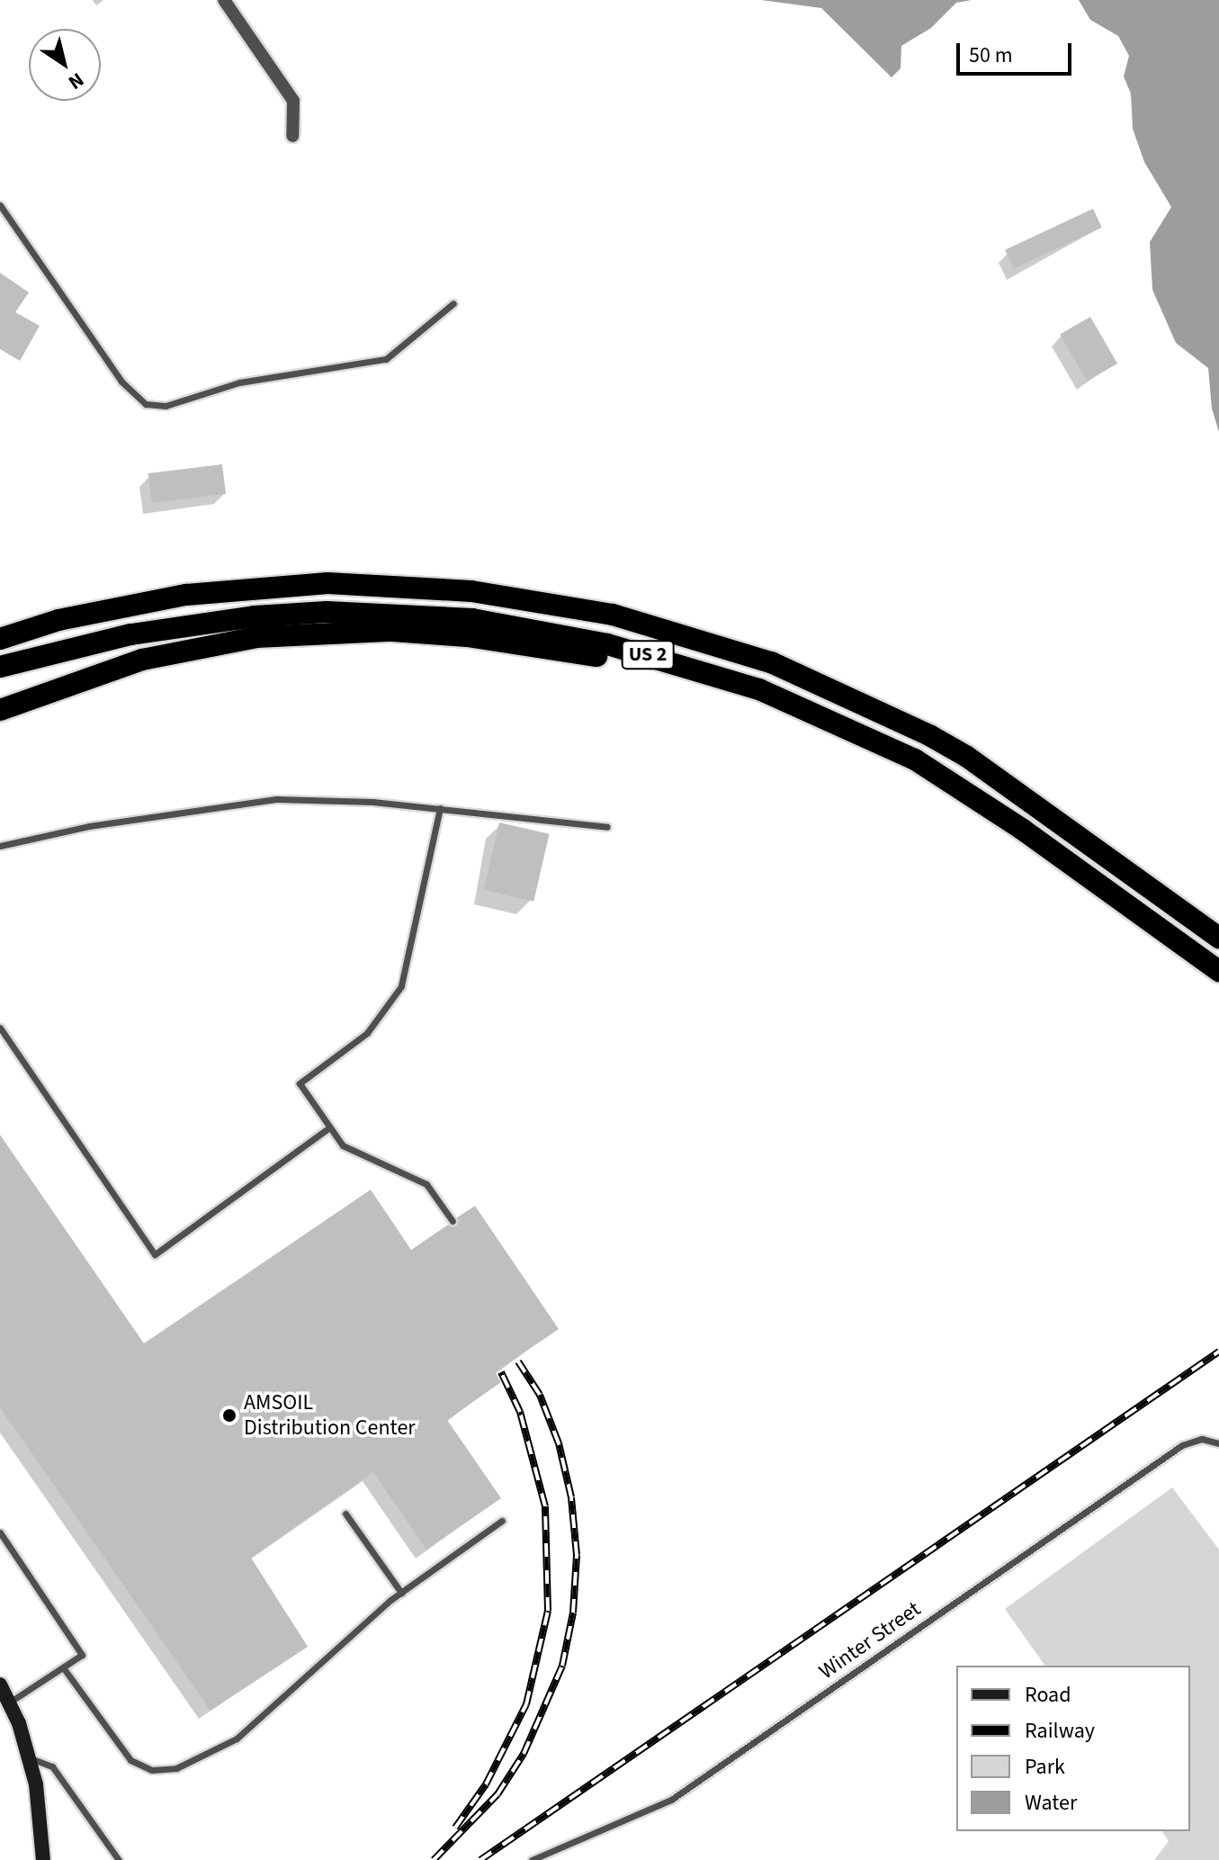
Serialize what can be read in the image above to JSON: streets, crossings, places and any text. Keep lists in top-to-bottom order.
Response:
{
  "streets": {
    "highway": ["US 2"],
    "lane": ["Winter Street"]
  },
  "places": ["AMSOIL Distribution Center"],
  "legend": [
    "Road",
    "Railway",
    "Park",
    "Water"
  ],
  "scale_bar": "50 m",
  "north": "bottom right"
}
